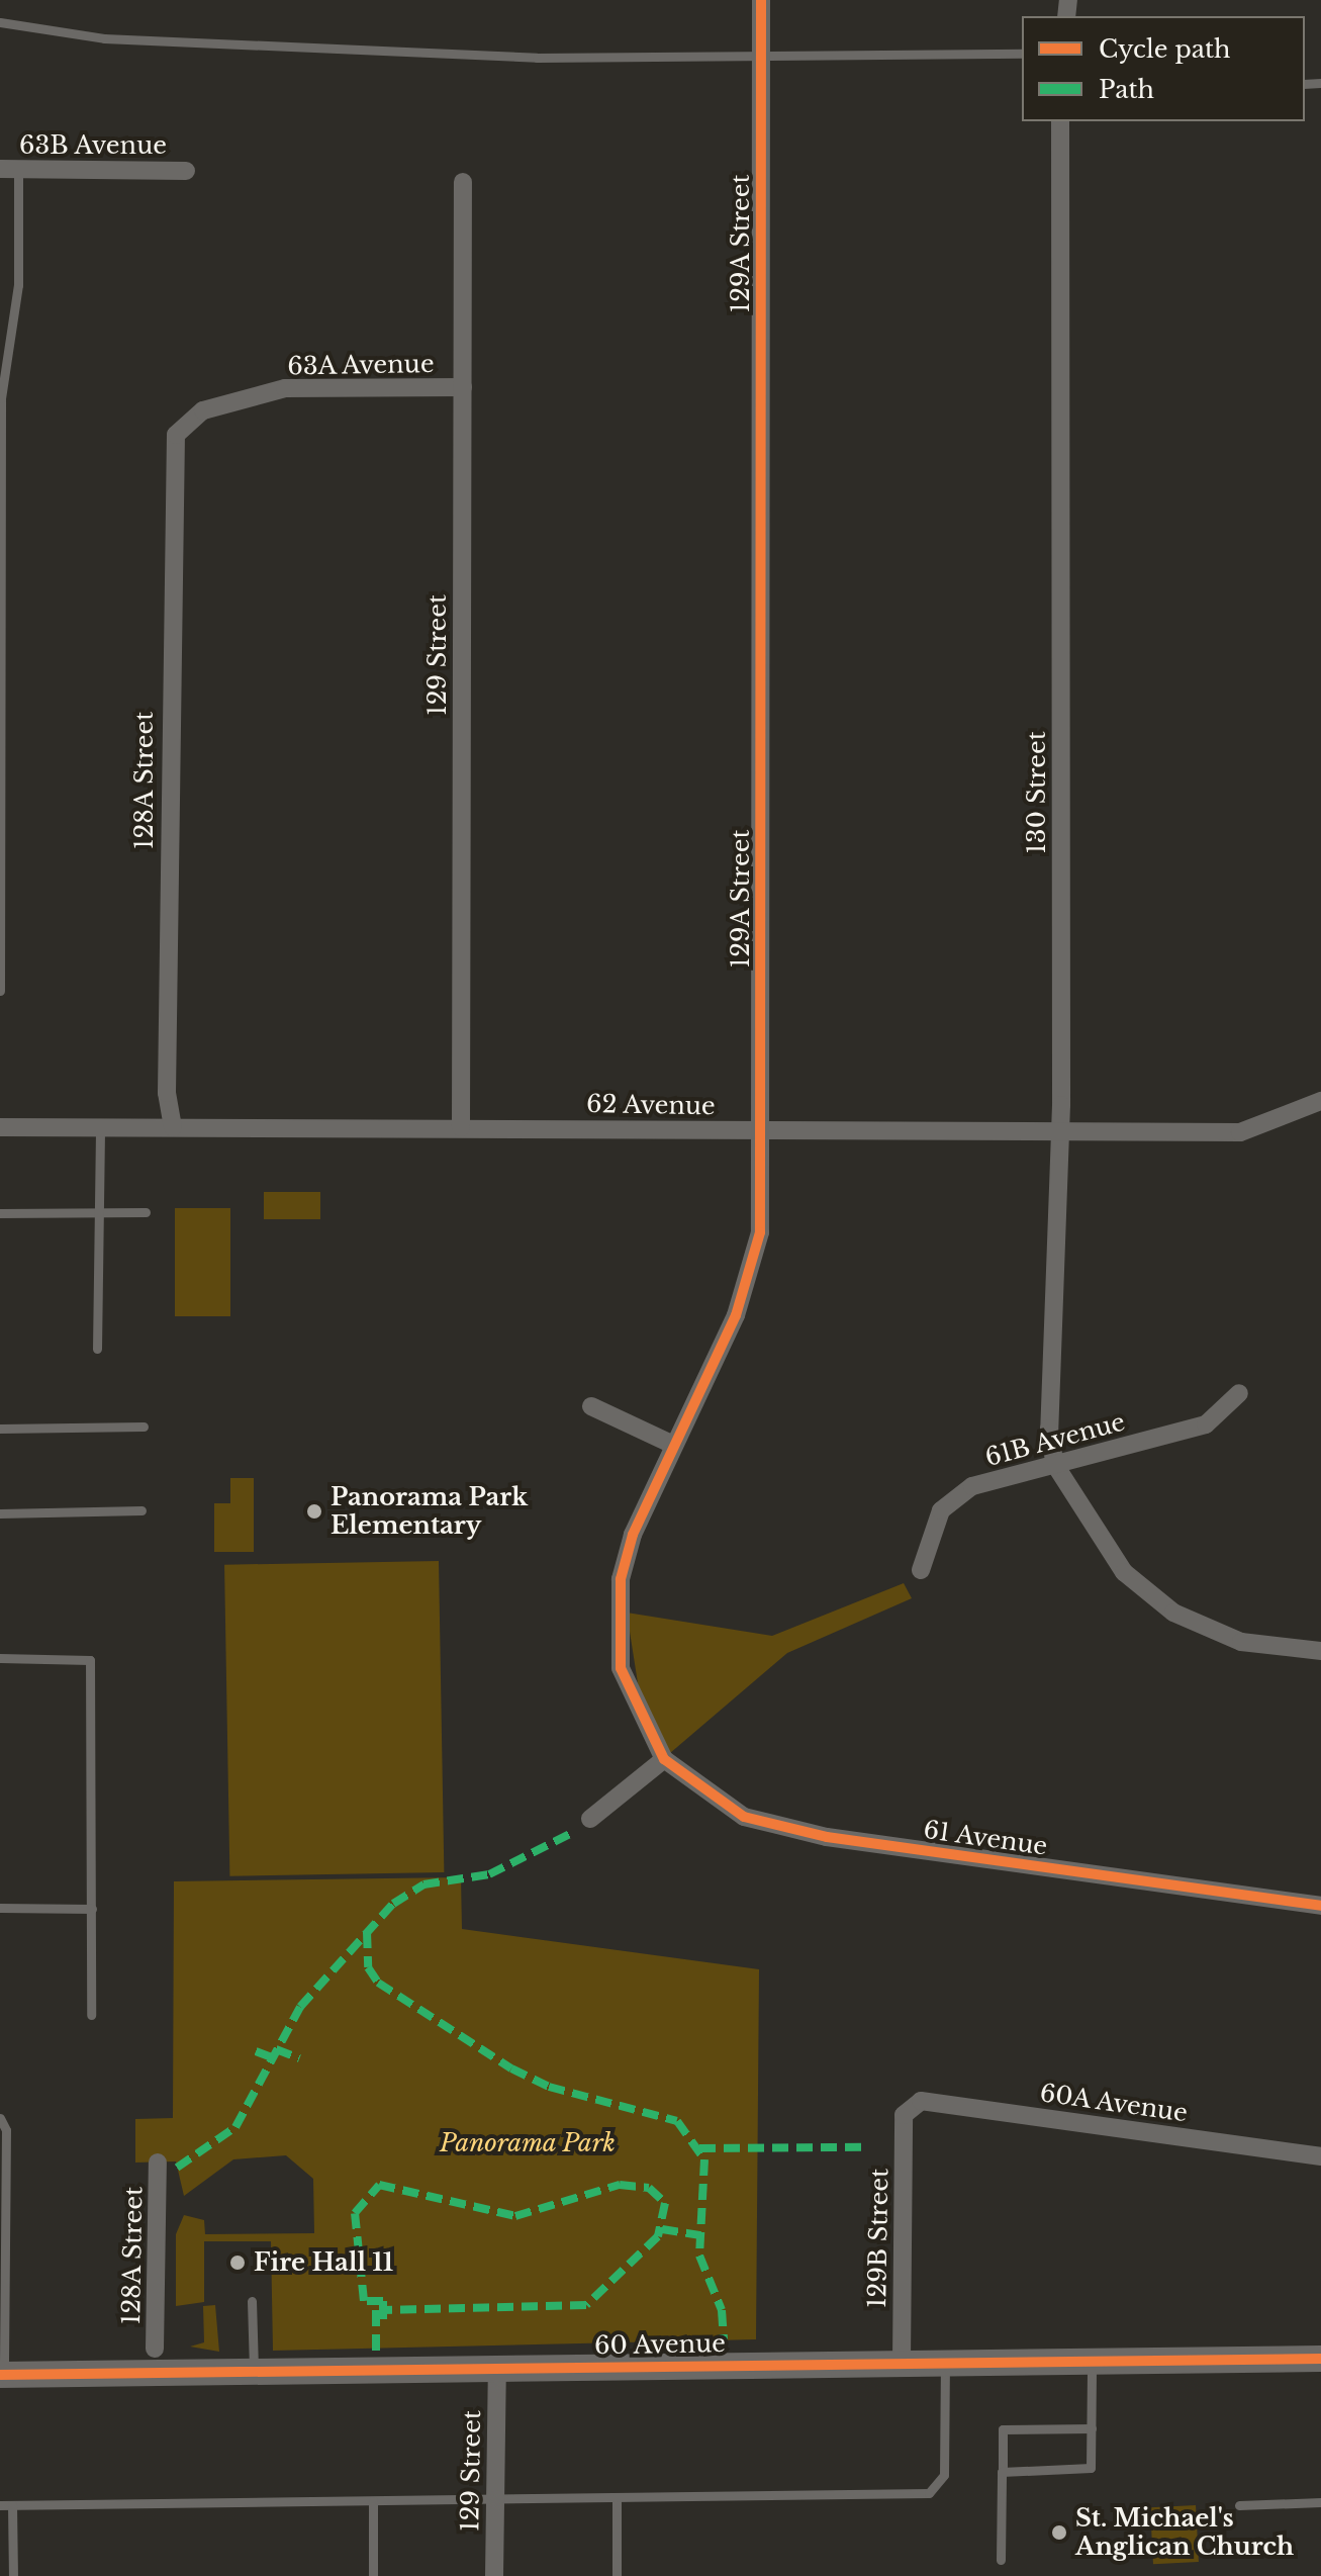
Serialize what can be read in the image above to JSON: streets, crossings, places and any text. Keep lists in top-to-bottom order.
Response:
{
  "streets": {
    "street": [
      "63B Avenue",
      "129A Street",
      "63A Avenue",
      "129 Street",
      "128A Street",
      "130 Street",
      "62 Avenue",
      "61B Avenue",
      "61 Avenue",
      "60A Avenue",
      "129B Street",
      "60 Avenue"
    ]
  },
  "crossings": [
    ["129A Street", "62 Avenue"],
    ["129A Street", "61 Avenue"],
    ["63A Avenue", "129 Street"],
    ["63A Avenue", "128A Street"],
    ["129 Street", "62 Avenue"],
    ["129 Street", "60 Avenue"],
    ["128A Street", "62 Avenue"],
    ["130 Street", "62 Avenue"],
    ["130 Street", "61B Avenue"],
    ["60A Avenue", "129B Street"],
    ["129B Street", "60 Avenue"]
  ],
  "parks": ["Panorama Park"],
  "places": ["Panorama Park Elementary", "Fire Hall 11", "St. Michael's Anglican Church"],
  "legend": ["Cycle path", "Path"]
}
